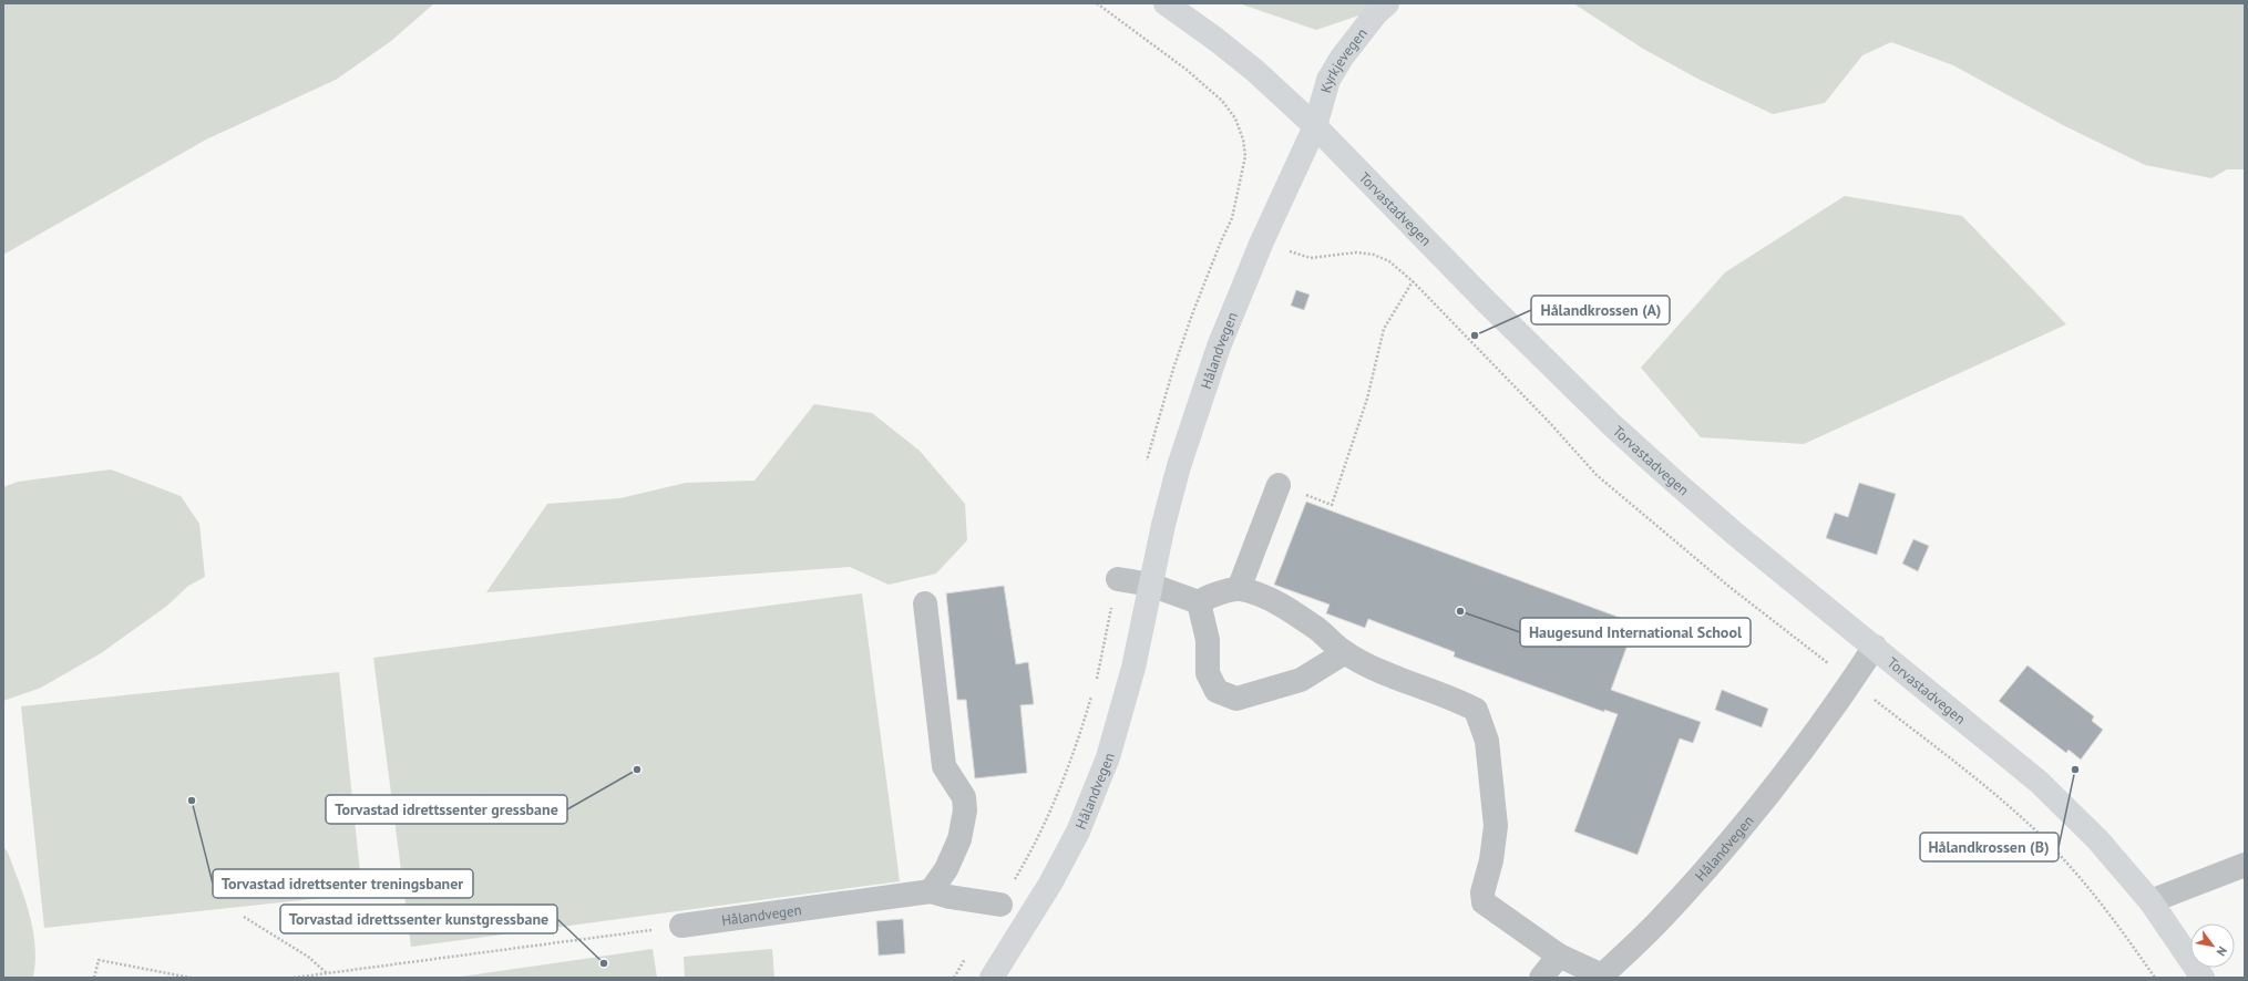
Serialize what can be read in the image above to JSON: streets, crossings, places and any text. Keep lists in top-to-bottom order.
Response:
{
  "streets": {
    "main road": ["Kyrkjevegen", "Torvastadvegen", "Hålandvegen"]
  },
  "crossings": [
    ["Kyrkjevegen", "Torvastadvegen"],
    ["Kyrkjevegen", "Hålandvegen"],
    ["Torvastadvegen", "Hålandvegen"]
  ],
  "places": [
    "Hålandkrossen (A)",
    "Haugesund International School",
    "Torvastad idrettssenter gressbane",
    "Hålandkrossen (B)",
    "Torvastad idrettsenter treningsbaner",
    "Torvastad idrettssenter kunstgressbane"
  ],
  "north": "bottom right"
}
